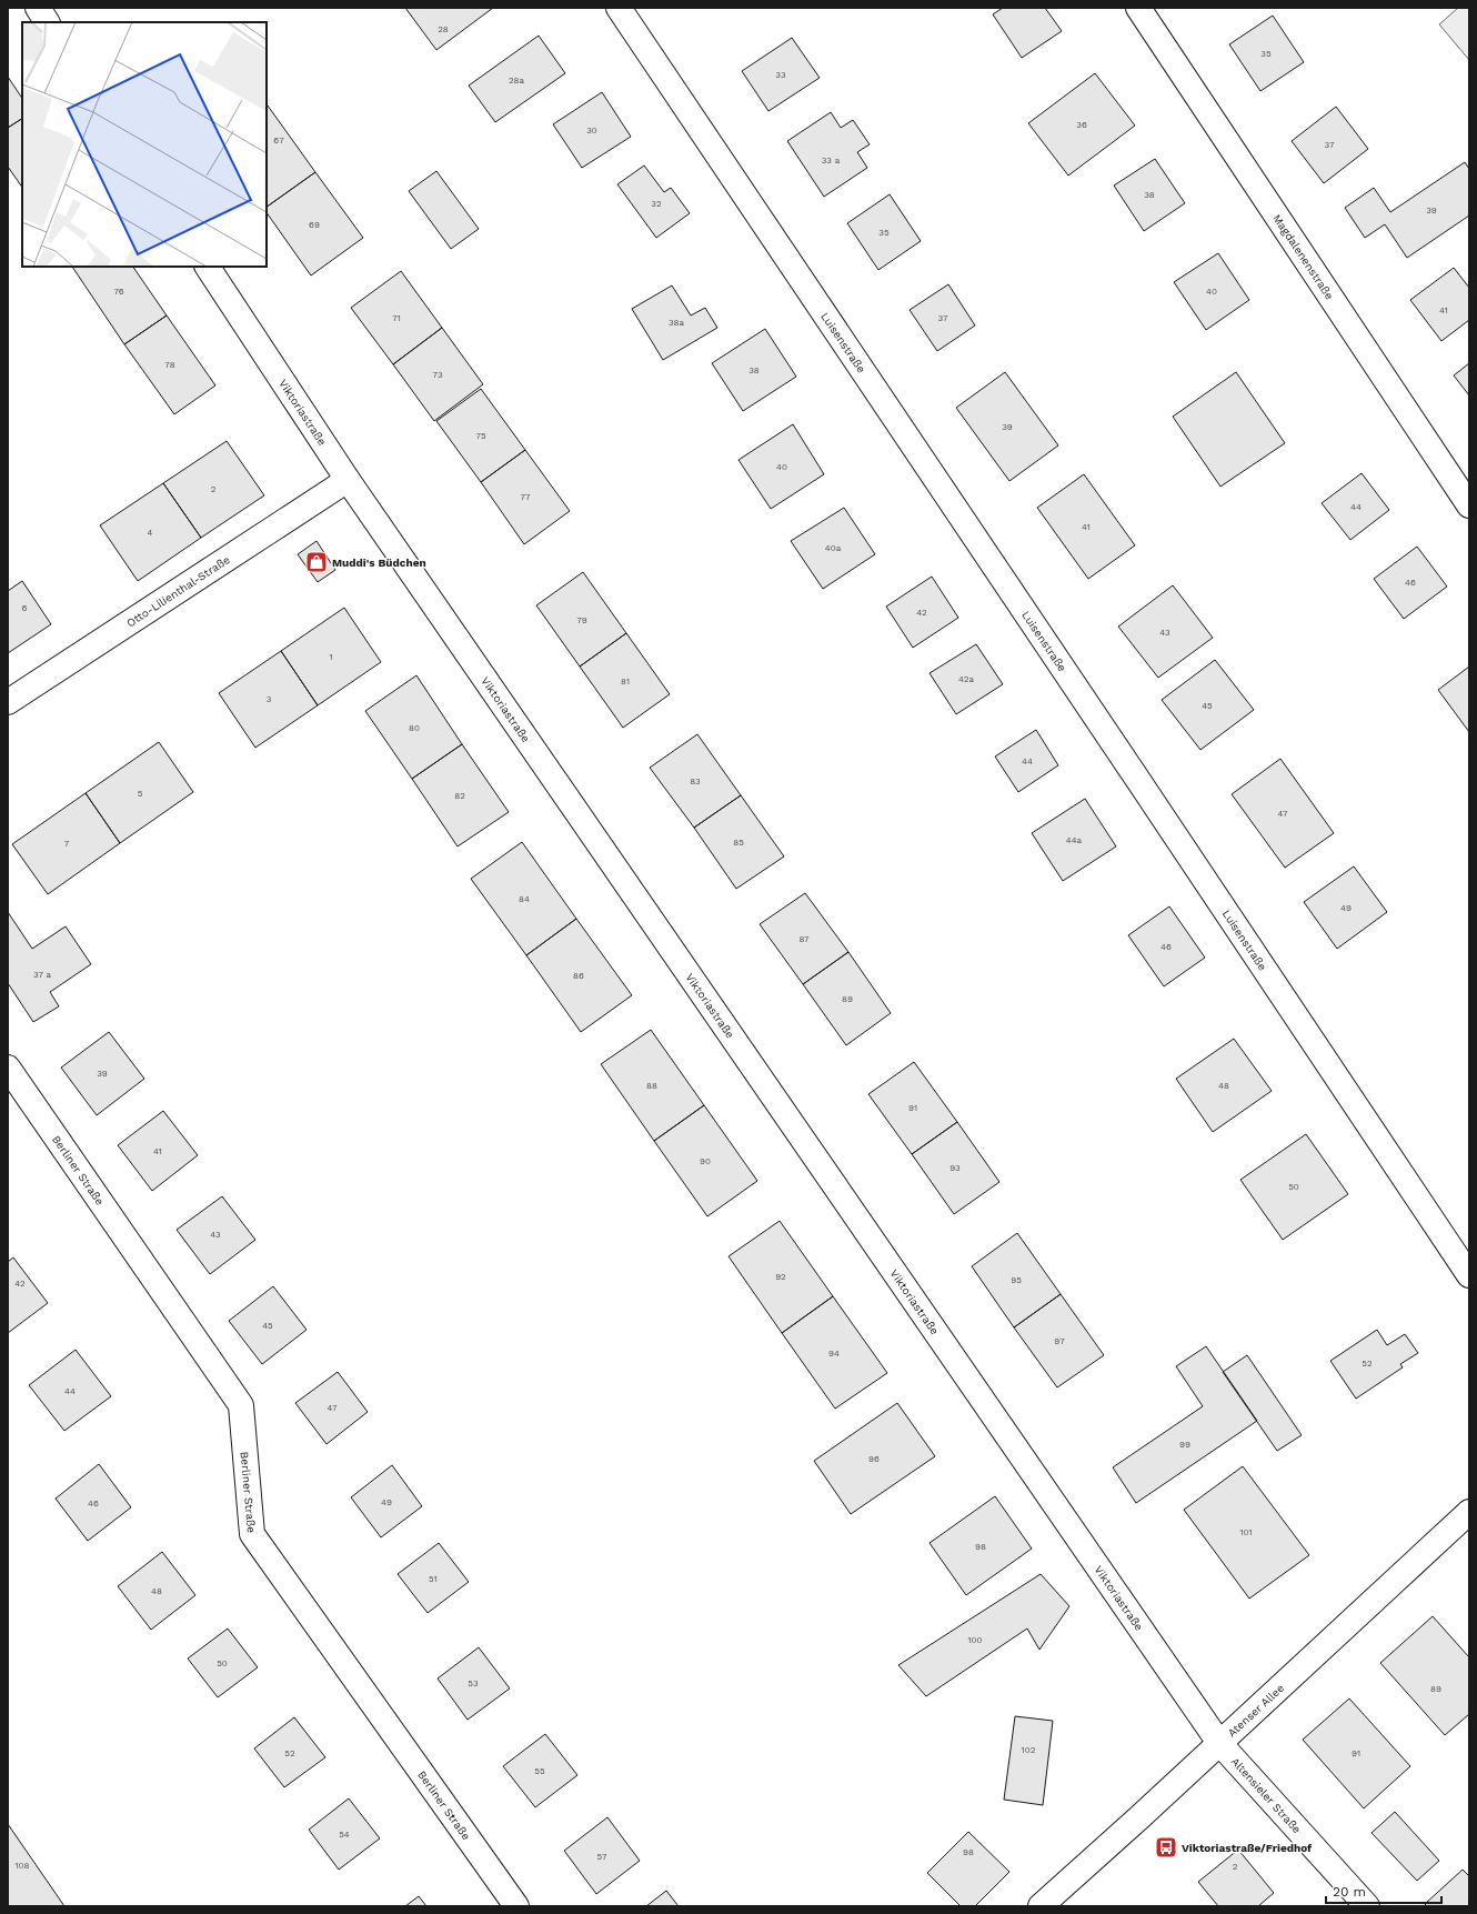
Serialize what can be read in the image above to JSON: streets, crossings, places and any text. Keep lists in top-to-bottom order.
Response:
{
  "streets": {
    "street": [
      "Magdalenenstraße",
      "Luisenstraße",
      "Viktoriastraße",
      "Otto-Lilienthal-Straße",
      "Berliner Straße",
      "Atenser Allee",
      "Altensieler Straße"
    ]
  },
  "crossings": [
    ["Viktoriastraße", "Otto-Lilienthal-Straße"],
    ["Viktoriastraße", "Atenser Allee"],
    ["Viktoriastraße", "Altensieler Straße"],
    ["Atenser Allee", "Altensieler Straße"]
  ],
  "places": {
    "shop": ["Muddi's Büdchen"],
    "bus stop": ["Viktoriastraße/Friedhof"]
  },
  "house_numbers": [
    "28",
    "35",
    "33",
    "28a",
    "36",
    "30",
    "67",
    "37",
    "33 a",
    "38",
    "32",
    "39",
    "69",
    "35",
    "76",
    "40",
    "41",
    "71",
    "37",
    "38a",
    "78",
    "38",
    "73",
    "39",
    "75",
    "40",
    "2",
    "77",
    "44",
    "41",
    "4",
    "40a",
    "46",
    "6",
    "42",
    "79",
    "43",
    "1",
    "42a",
    "81",
    "3",
    "45",
    "80",
    "44",
    "83",
    "5",
    "82",
    "47",
    "44a",
    "85",
    "7",
    "84",
    "49",
    "87",
    "46",
    "37 a",
    "86",
    "89",
    "39",
    "88",
    "48",
    "91",
    "41",
    "90",
    "93",
    "50",
    "43",
    "92",
    "95",
    "42",
    "45",
    "97",
    "94",
    "52",
    "44",
    "47",
    "99",
    "96",
    "49",
    "46",
    "101",
    "98",
    "51",
    "48",
    "100",
    "50",
    "53",
    "89",
    "102",
    "52",
    "91",
    "55",
    "54",
    "98",
    "57",
    "108",
    "2"
  ],
  "scale_bar": "20 m"
}
